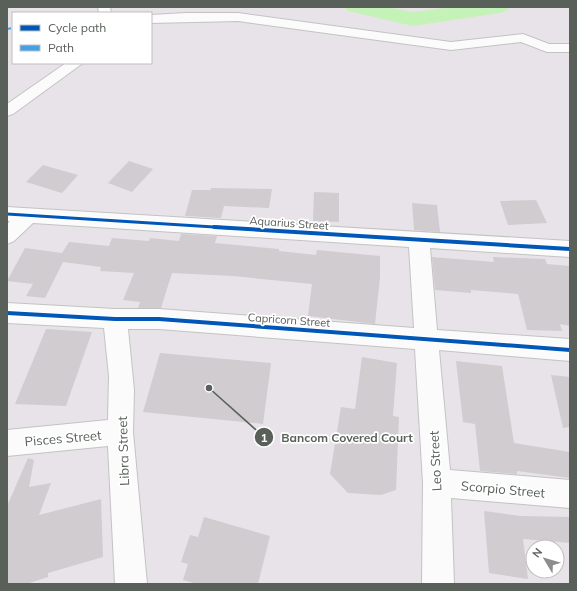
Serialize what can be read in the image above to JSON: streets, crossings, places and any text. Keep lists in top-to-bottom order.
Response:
{
  "streets": {
    "street": [
      "Aquarius Street",
      "Capricorn Street",
      "Pisces Street",
      "Libra Street",
      "Leo Street",
      "Scorpio Street"
    ]
  },
  "crossings": [
    ["Aquarius Street", "Leo Street"],
    ["Capricorn Street", "Libra Street"],
    ["Capricorn Street", "Leo Street"],
    ["Pisces Street", "Libra Street"],
    ["Leo Street", "Scorpio Street"]
  ],
  "places": ["Bancom Covered Court"],
  "legend": ["Cycle path", "Path"],
  "north": "top left"
}
